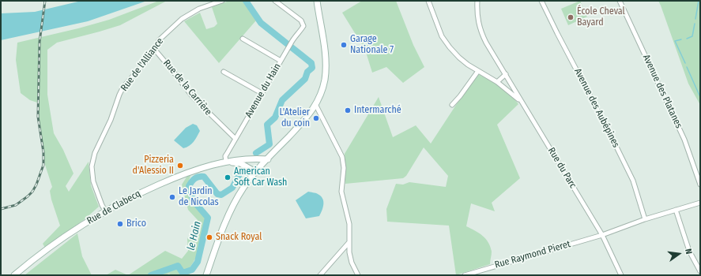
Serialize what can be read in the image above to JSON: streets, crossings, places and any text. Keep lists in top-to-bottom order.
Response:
{
  "streets": {
    "street": [
      "Rue de l'Alliance",
      "Rue de la Carrière",
      "Avenue du Hain",
      "Avenue des Platanes",
      "Avenue des Aubépines",
      "Rue du Parc",
      "Rue de Clabecq",
      "Rue Raymond Pieret"
    ]
  },
  "crossings": [
    ["Rue de l'Alliance", "Rue de la Carrière"],
    ["Rue de l'Alliance", "Rue de Clabecq"],
    ["Rue de la Carrière", "Avenue du Hain"],
    ["Avenue du Hain", "Rue de Clabecq"],
    ["Avenue des Aubépines", "Rue Raymond Pieret"],
    ["Rue du Parc", "Rue Raymond Pieret"]
  ],
  "water": ["le Hain"],
  "places": [
    "École Cheval Bayard",
    "Garage Nationale 7",
    "Intermarché",
    "L'Atelier du coin",
    "Pizzeria d'Alessio II",
    "American Soft Car Wash",
    "Le Jardin de Nicolas",
    "Brico",
    "Snack Royal"
  ],
  "north": "right"
}
